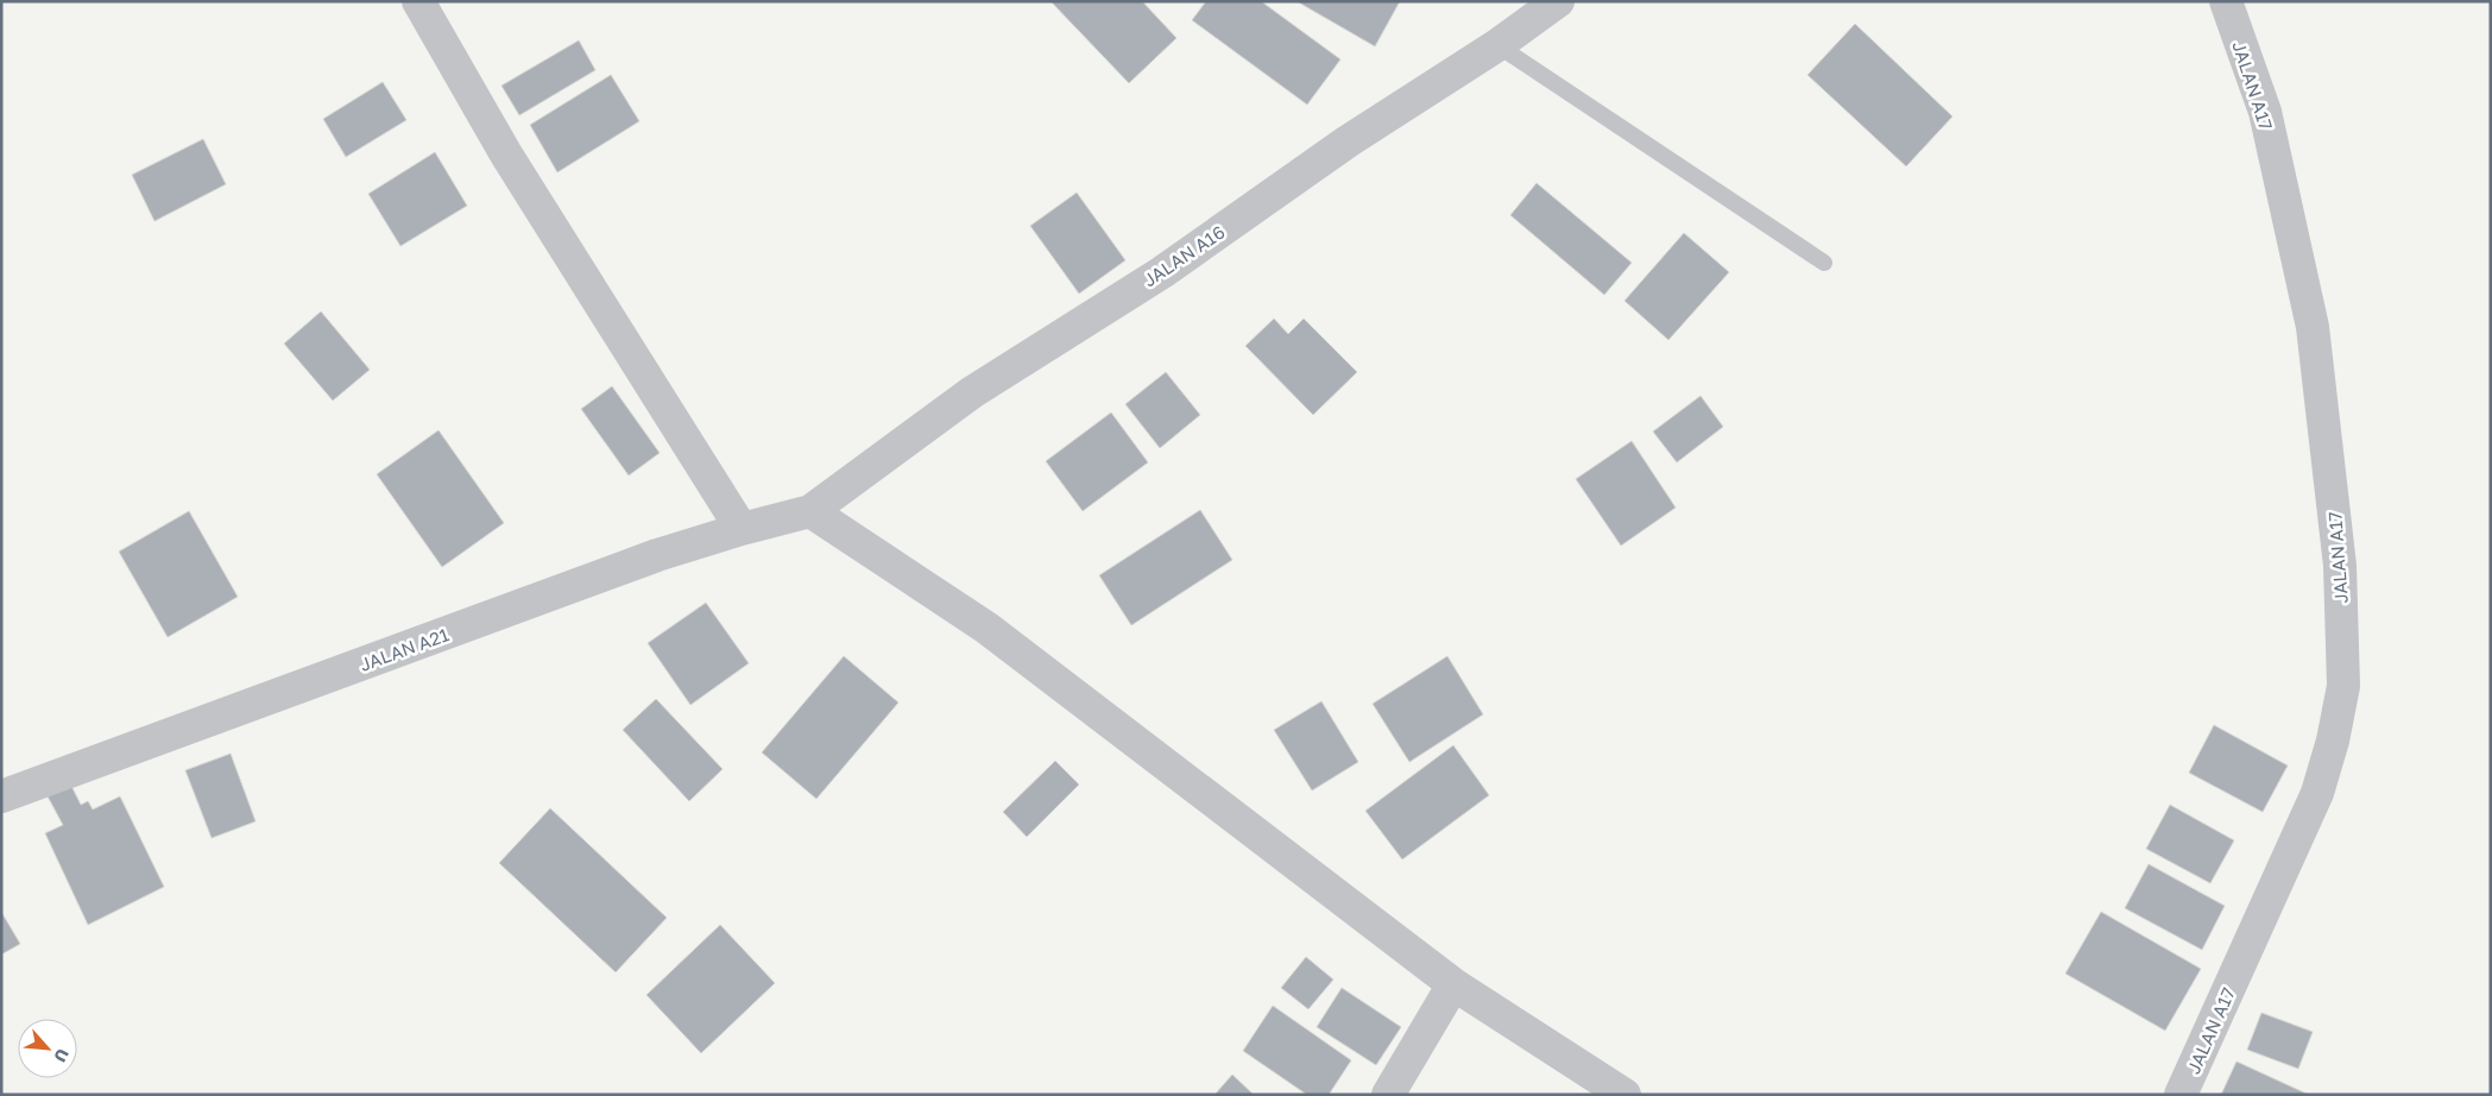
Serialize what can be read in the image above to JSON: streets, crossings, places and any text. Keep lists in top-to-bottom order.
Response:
{
  "streets": {
    "street": ["JALAN A17", "JALAN A16", "JALAN A21"]
  },
  "crossings": [
    ["JALAN A16", "JALAN A21"]
  ],
  "north": "bottom right"
}
